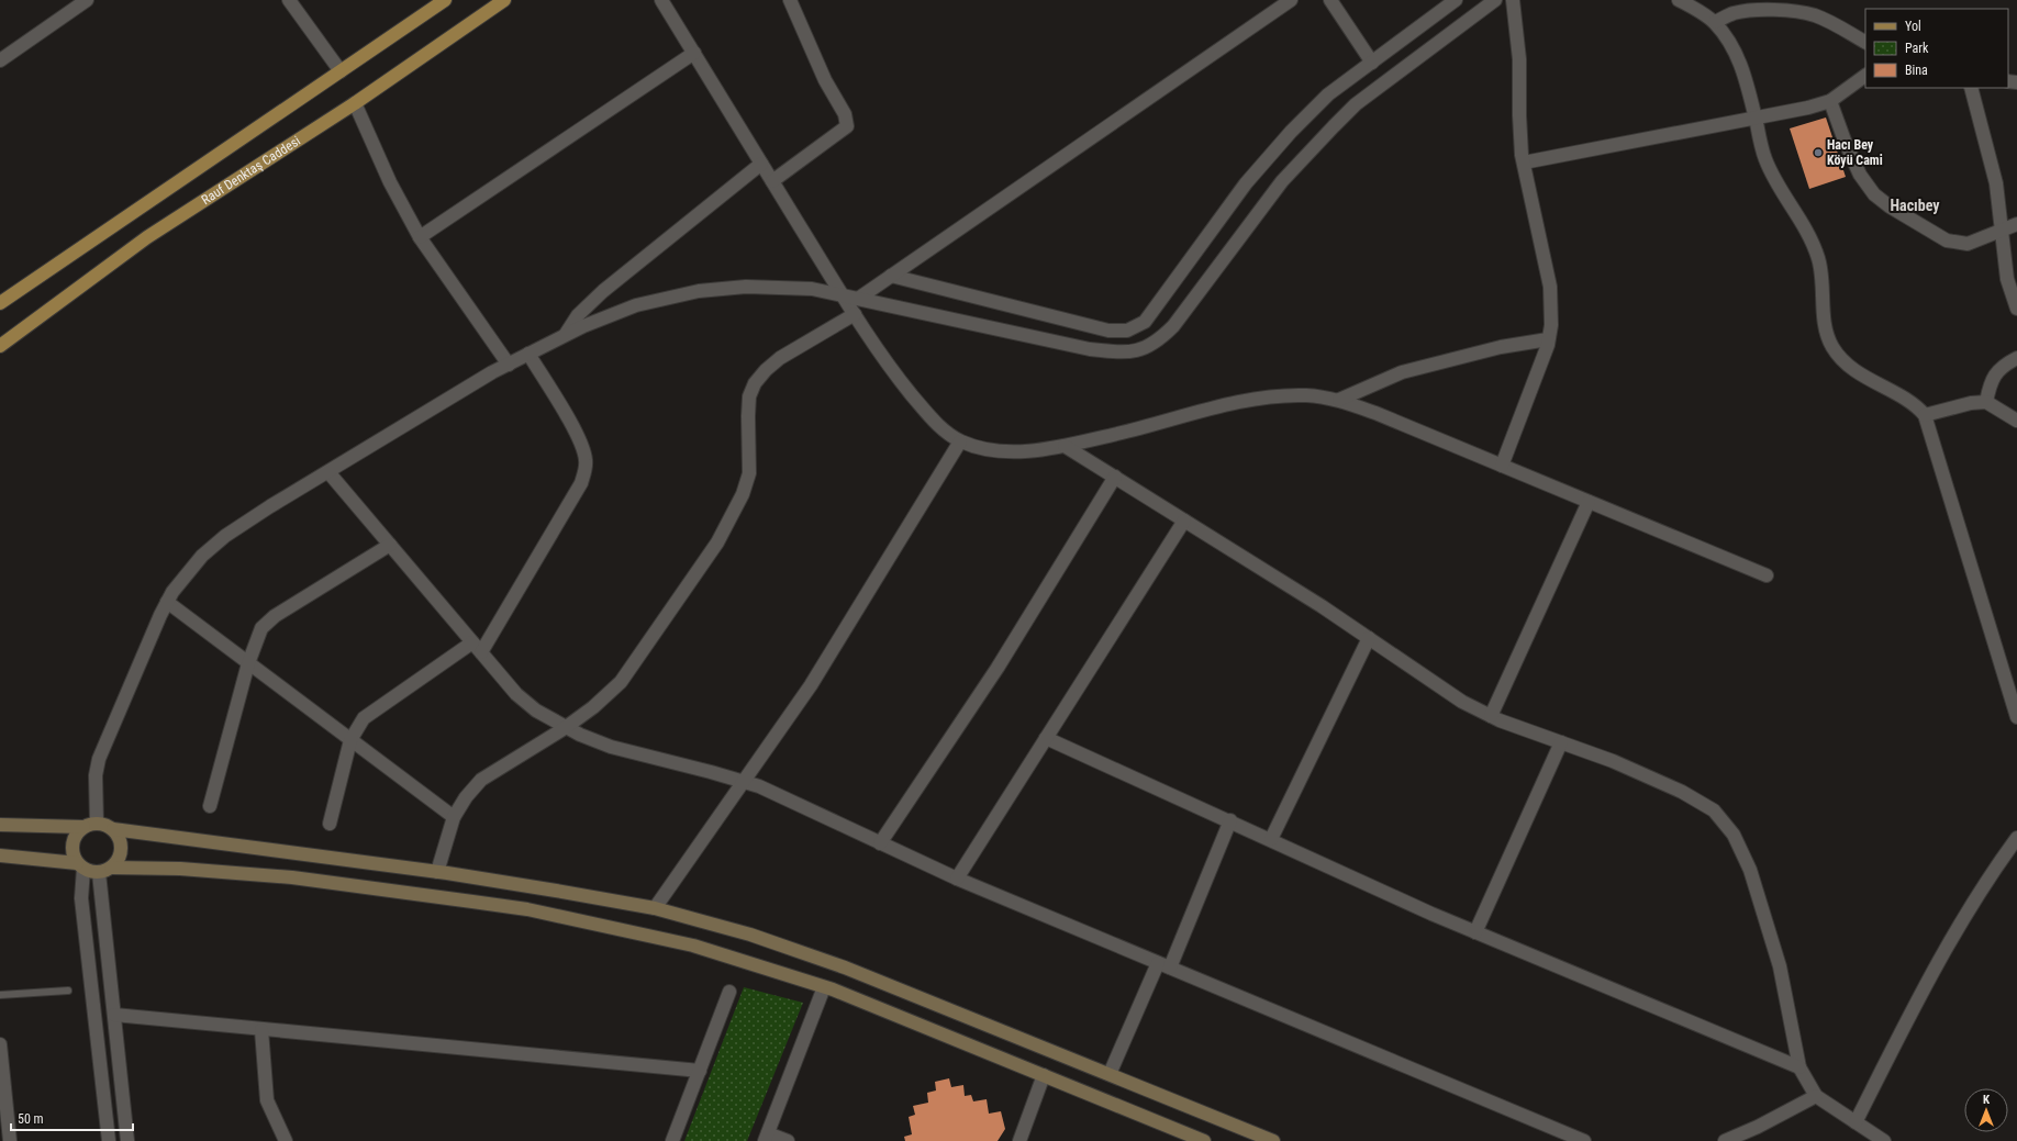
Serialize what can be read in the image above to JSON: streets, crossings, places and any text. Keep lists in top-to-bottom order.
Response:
{
  "streets": {
    "main road": ["Rauf Denktaş Caddesi"]
  },
  "districts": ["Hacıbey"],
  "places": ["Hacı Bey Köyü Cami"],
  "legend": ["Yol", "Park", "Bina"],
  "scale_bar": "50 m",
  "north": "top"
}
